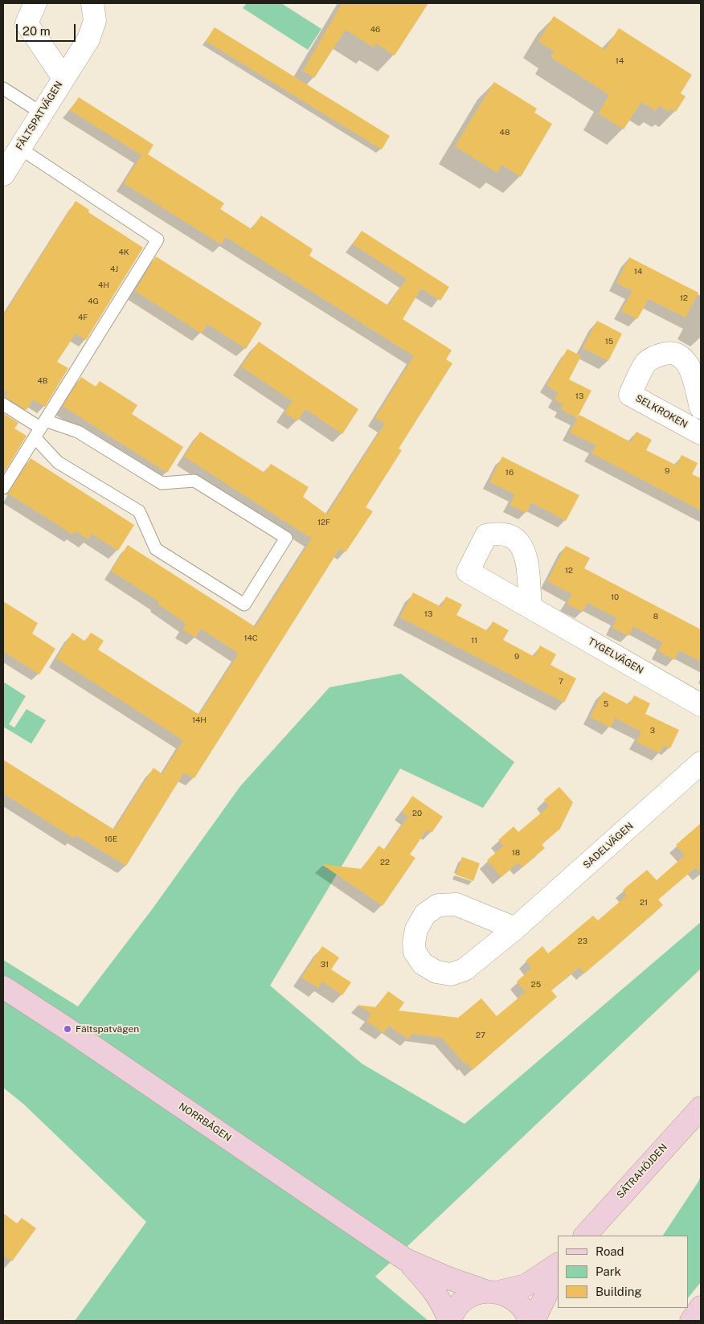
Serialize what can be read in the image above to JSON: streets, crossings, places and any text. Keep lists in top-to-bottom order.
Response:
{
  "streets": {
    "street": [
      "FÄLTSPATVÄGEN",
      "SELKROKEN",
      "TYGELVÄGEN",
      "SADELVÄGEN",
      "NORRBÅGEN",
      "SÄTRAHÖJDEN"
    ]
  },
  "places": ["Fältspatvägen"],
  "house_numbers": [
    "46",
    "14",
    "48",
    "4K",
    "4J",
    "14",
    "4H",
    "12",
    "4G",
    "4F",
    "15",
    "4B",
    "13",
    "9",
    "16",
    "12F",
    "12",
    "10",
    "13",
    "8",
    "14C",
    "11",
    "9",
    "7",
    "5",
    "14H",
    "3",
    "20",
    "16E",
    "18",
    "22",
    "21",
    "23",
    "31",
    "25",
    "27"
  ],
  "legend": ["Road", "Park", "Building"],
  "scale_bar": "20 m"
}
